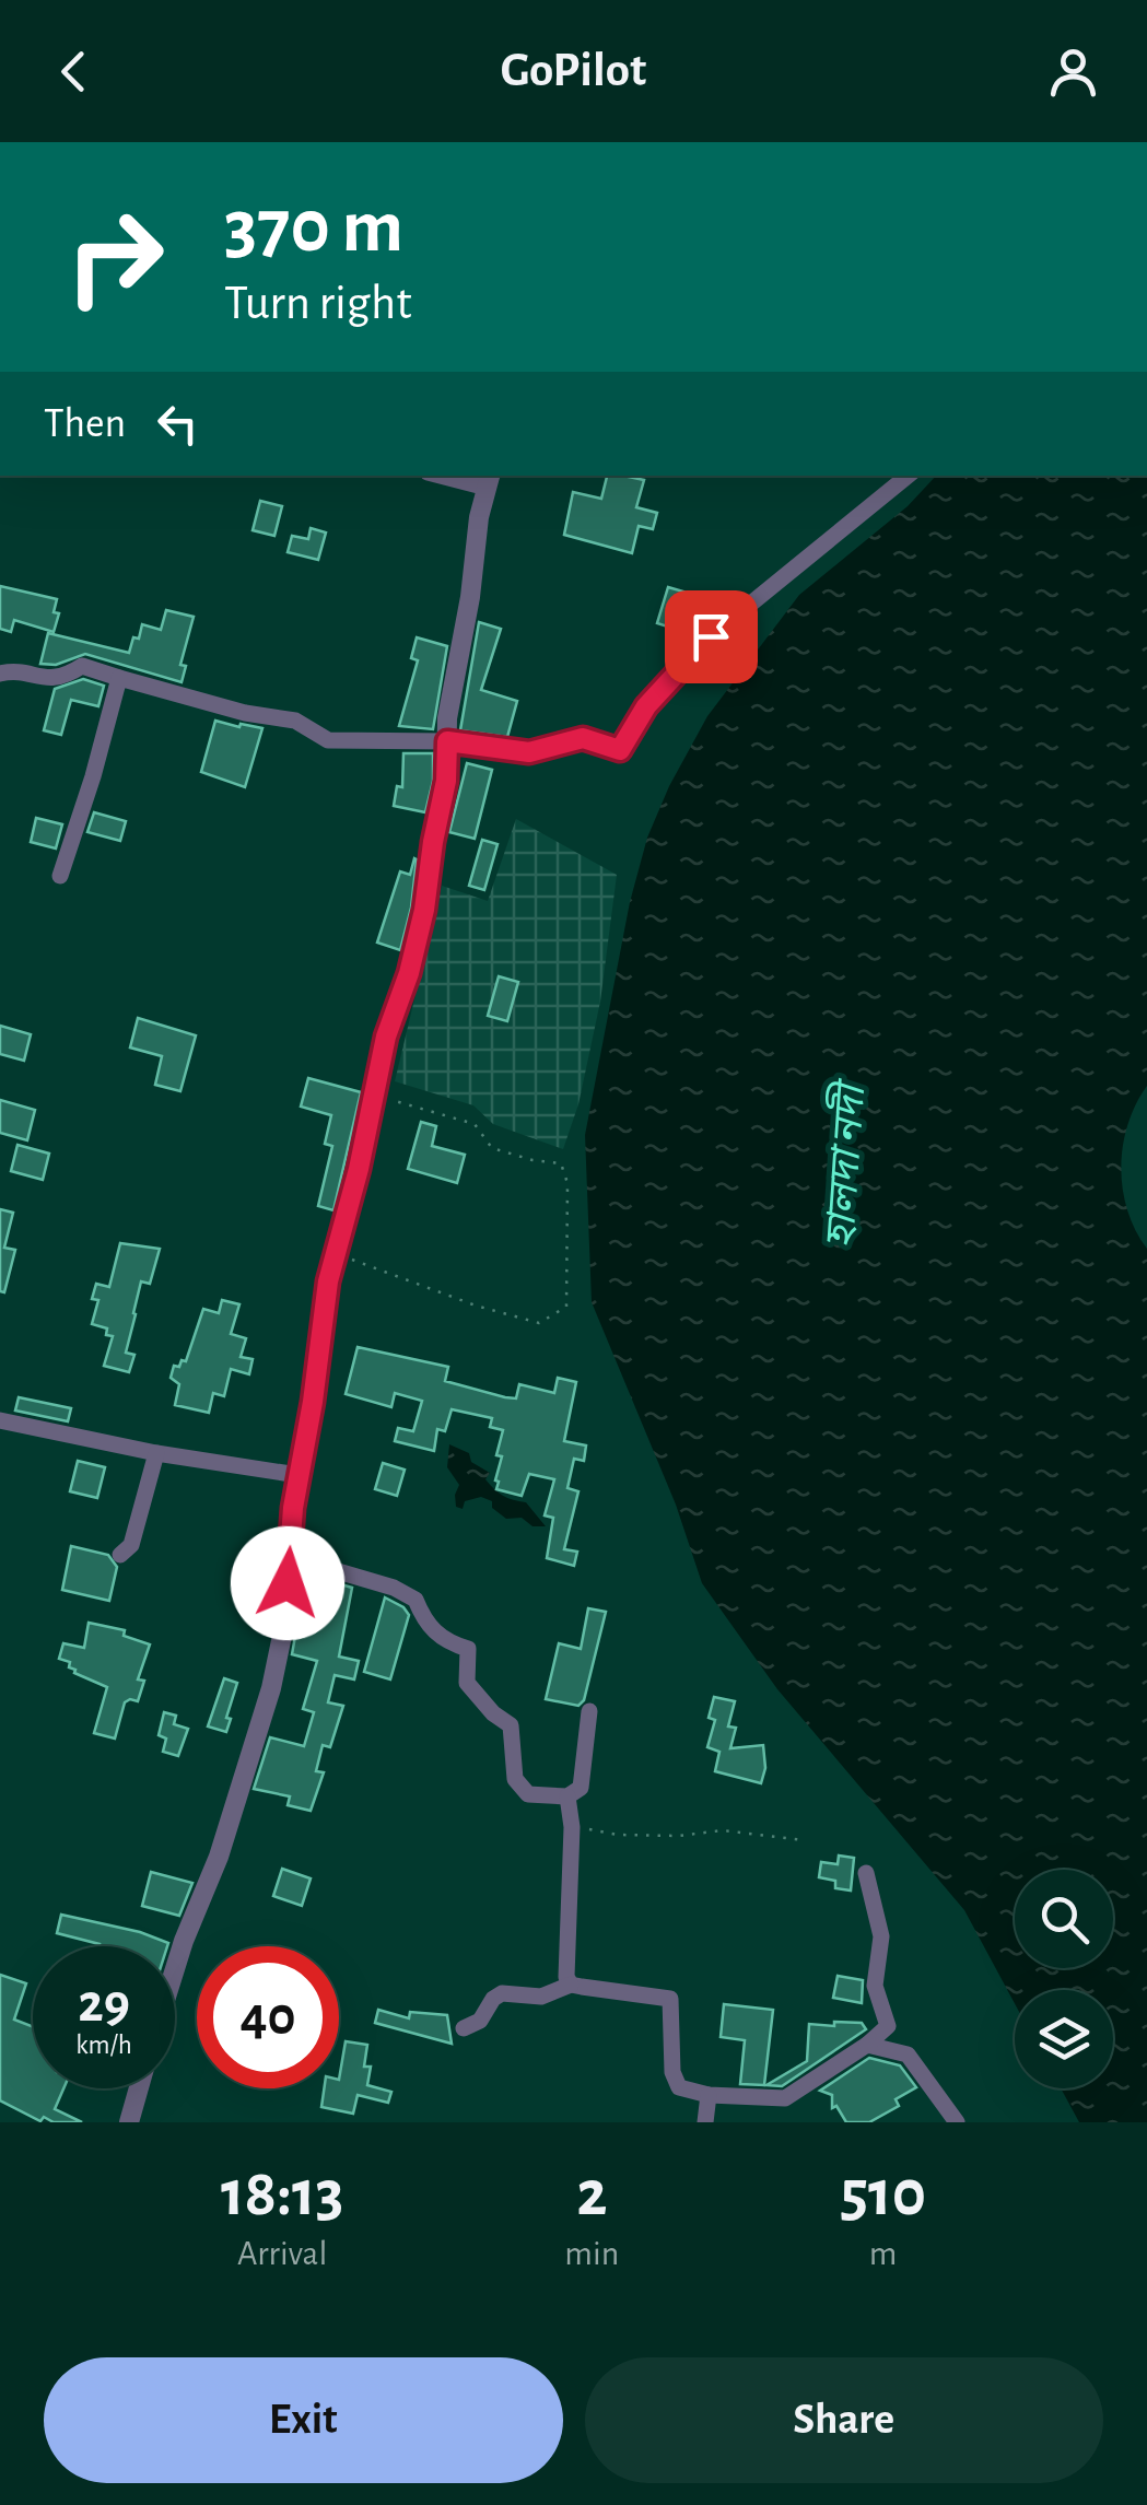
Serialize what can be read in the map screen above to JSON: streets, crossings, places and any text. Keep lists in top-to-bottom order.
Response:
{
  "water": ["হালদা নদী"],
  "page": {
    "header": "GoPilot",
    "turn": ["370 m", "Turn right"],
    "then": "Then",
    "speed": "29 km/h",
    "limit": "40",
    "eta": [
      "18:13",
      "Arrival",
      "2",
      "min",
      "510",
      "m"
    ],
    "buttons": ["Exit", "Share"]
  }
}
